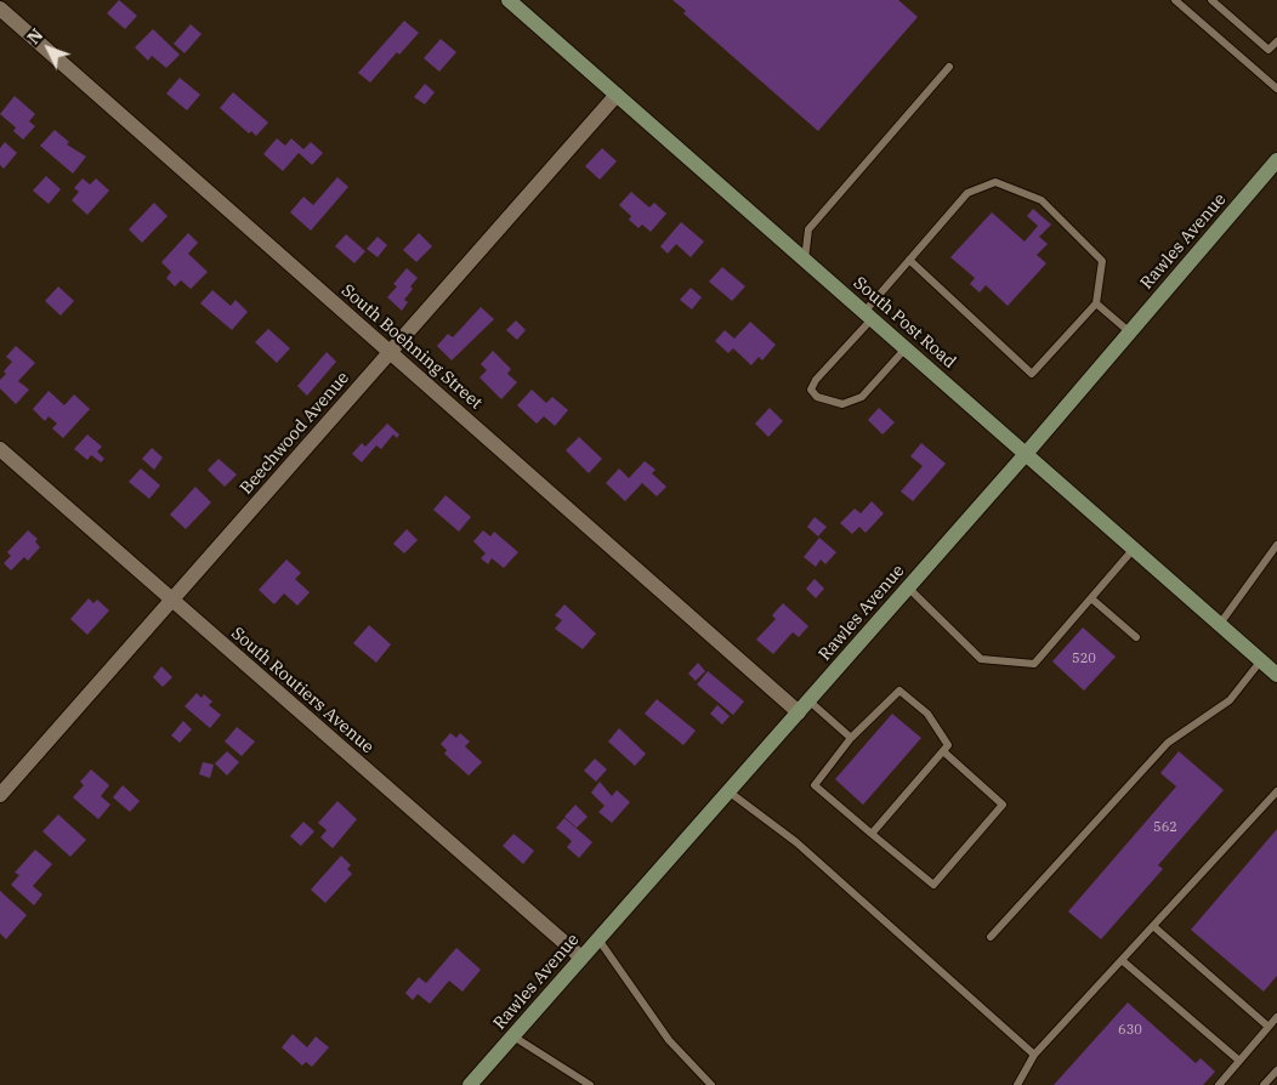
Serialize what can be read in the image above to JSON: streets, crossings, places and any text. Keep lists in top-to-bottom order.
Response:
{
  "streets": {
    "street": [
      "Rawles Avenue",
      "South Post Road",
      "South Boehning Street",
      "Beechwood Avenue",
      "South Routiers Avenue"
    ]
  },
  "crossings": [
    ["Rawles Avenue", "South Post Road"],
    ["Rawles Avenue", "South Boehning Street"],
    ["Rawles Avenue", "South Routiers Avenue"],
    ["South Post Road", "Beechwood Avenue"],
    ["South Boehning Street", "Beechwood Avenue"],
    ["Beechwood Avenue", "South Routiers Avenue"]
  ],
  "house_numbers": ["520", "562", "630"],
  "north": "top left"
}
